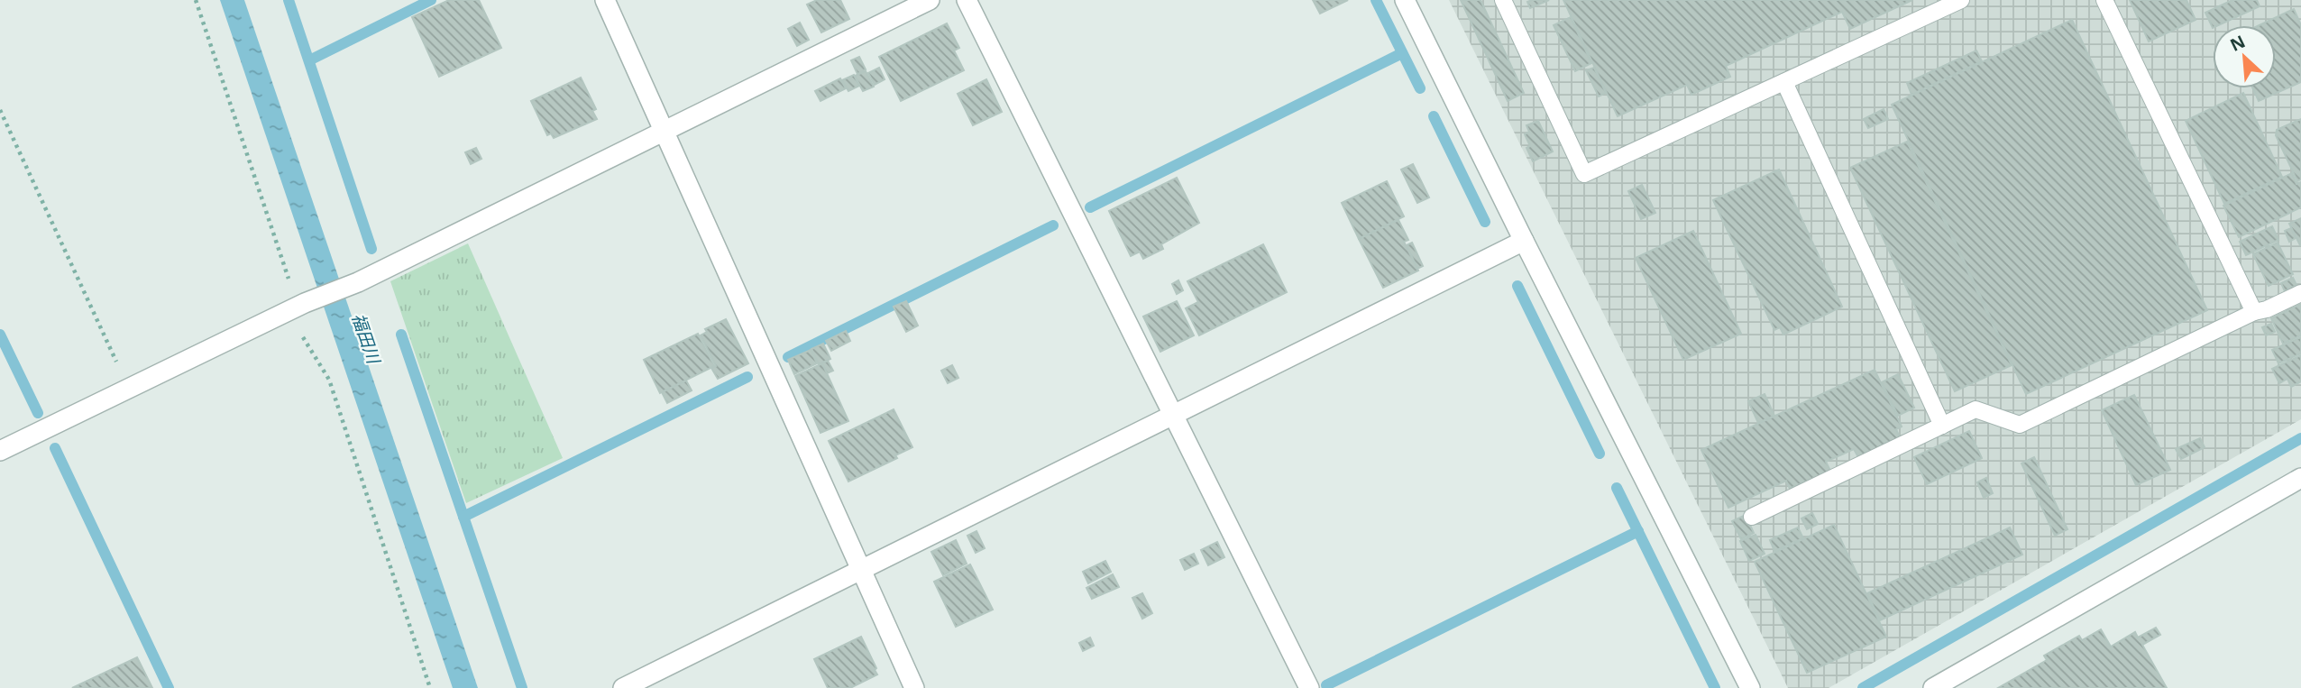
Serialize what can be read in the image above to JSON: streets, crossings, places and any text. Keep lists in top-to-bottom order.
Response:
{
  "water": ["福田川"],
  "north": "top left"
}
